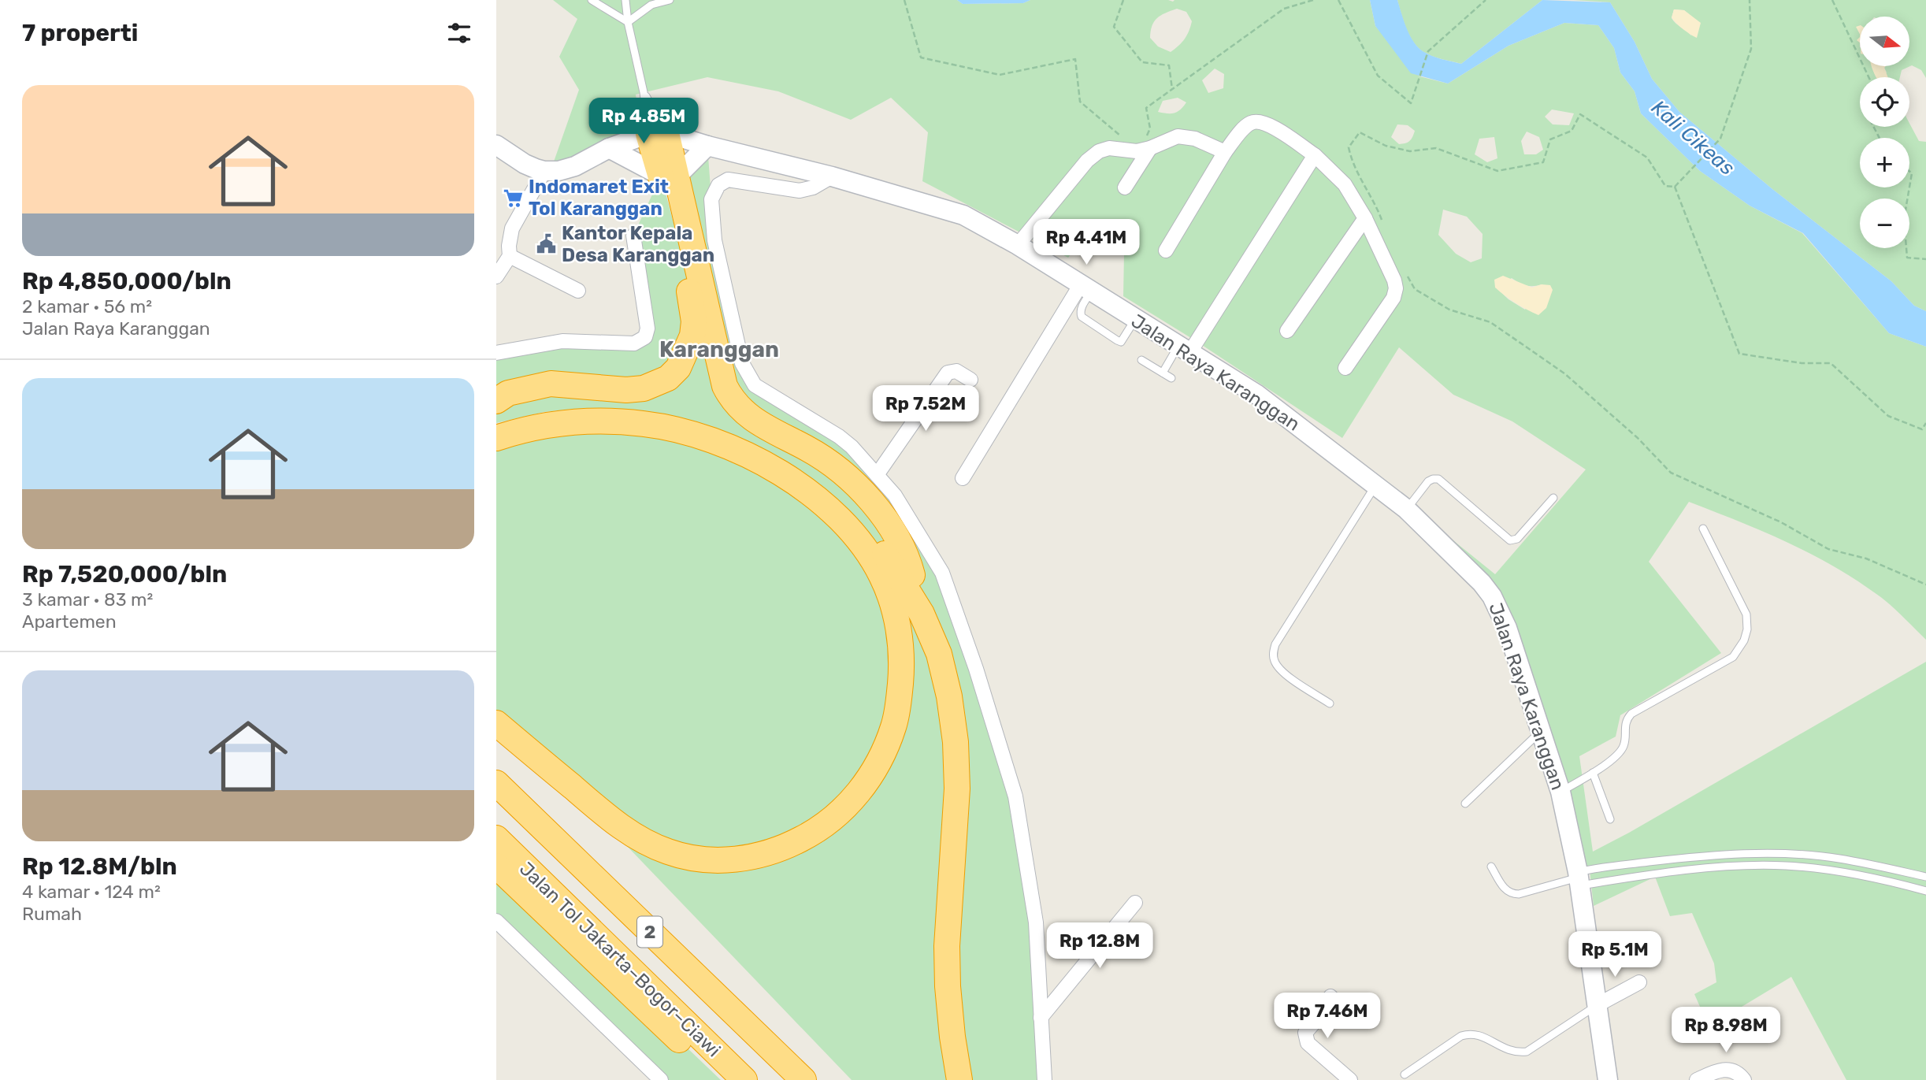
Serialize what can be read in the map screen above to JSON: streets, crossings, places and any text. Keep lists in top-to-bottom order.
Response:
{
  "streets": {
    "highway": ["2", "Jalan Tol Jakarta–Bogor–Ciawi"],
    "street": ["Jalan Raya Karanggan"]
  },
  "districts": ["Karanggan"],
  "water": ["Kali Cikeas"],
  "places": {
    "supermarket": ["Indomaret Exit Tol Karanggan"],
    "public building": ["Kantor Kepala Desa Karanggan"]
  },
  "north": "right",
  "page": {
    "heading": "7 properti",
    "map_buttons": ["+", "−"],
    "list": [
      {
        "name": "Rp 4,850,000/bln",
        "note": "2 kamar · 56 m² · Jalan Raya Karanggan"
      },
      {
        "name": "Rp 7,520,000/bln",
        "note": "3 kamar · 83 m² · Apartemen"
      },
      {
        "name": "Rp 12.8M/bln",
        "note": "4 kamar · 124 m² · Rumah"
      }
    ],
    "price": [
      "Rp 4.85M",
      "Rp 4.41M",
      "Rp 7.52M",
      "Rp 12.8M",
      "Rp 5.1M",
      "Rp 7.46M",
      "Rp 8.98M"
    ]
  }
}
